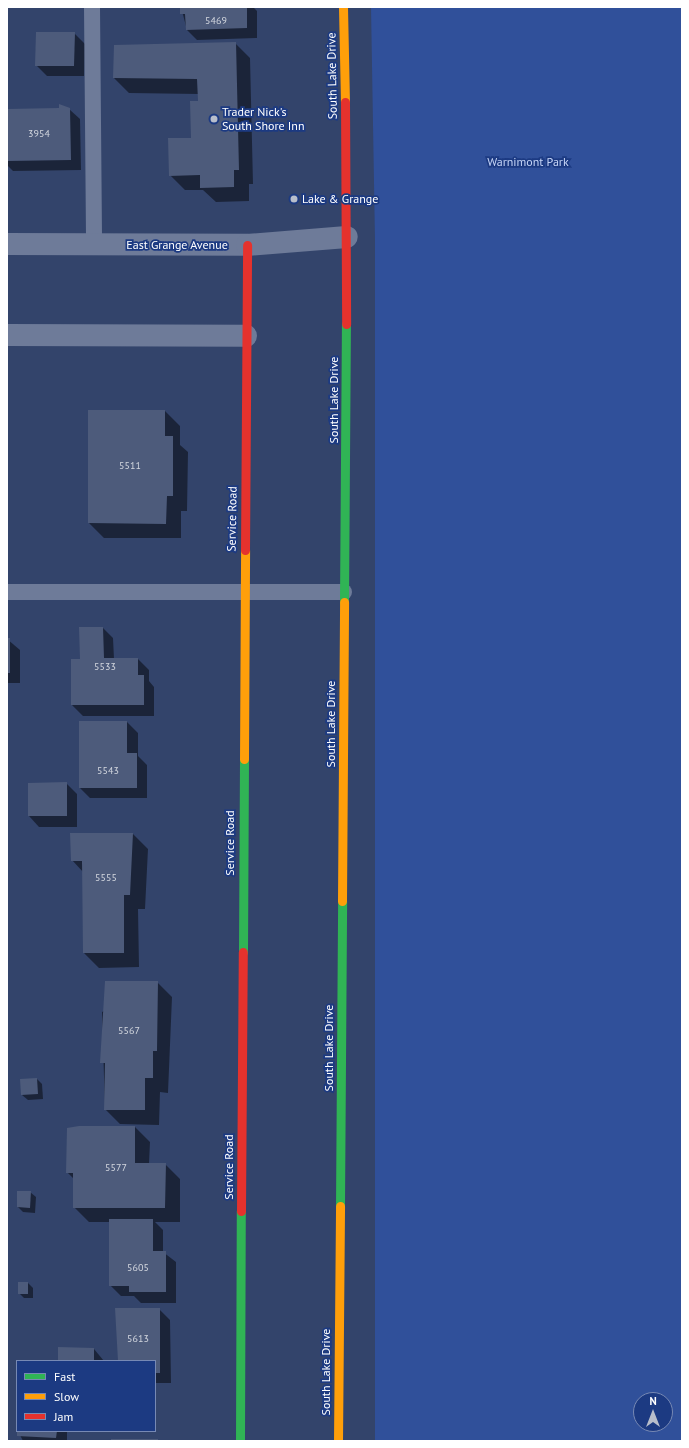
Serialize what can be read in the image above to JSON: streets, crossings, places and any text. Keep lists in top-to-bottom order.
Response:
{
  "streets": {
    "main road": ["South Lake Drive", "Service Road"],
    "street": ["East Grange Avenue"]
  },
  "crossings": [
    ["South Lake Drive", "East Grange Avenue"],
    ["East Grange Avenue", "Service Road"]
  ],
  "parks": ["Warnimont Park"],
  "places": ["Trader Nick's South Shore Inn", "Lake & Grange"],
  "house_numbers": [
    "5469",
    "3954",
    "5511",
    "5533",
    "5543",
    "5555",
    "5567",
    "5577",
    "5605",
    "5613"
  ],
  "legend": ["Fast", "Slow", "Jam"],
  "north": "top"
}
